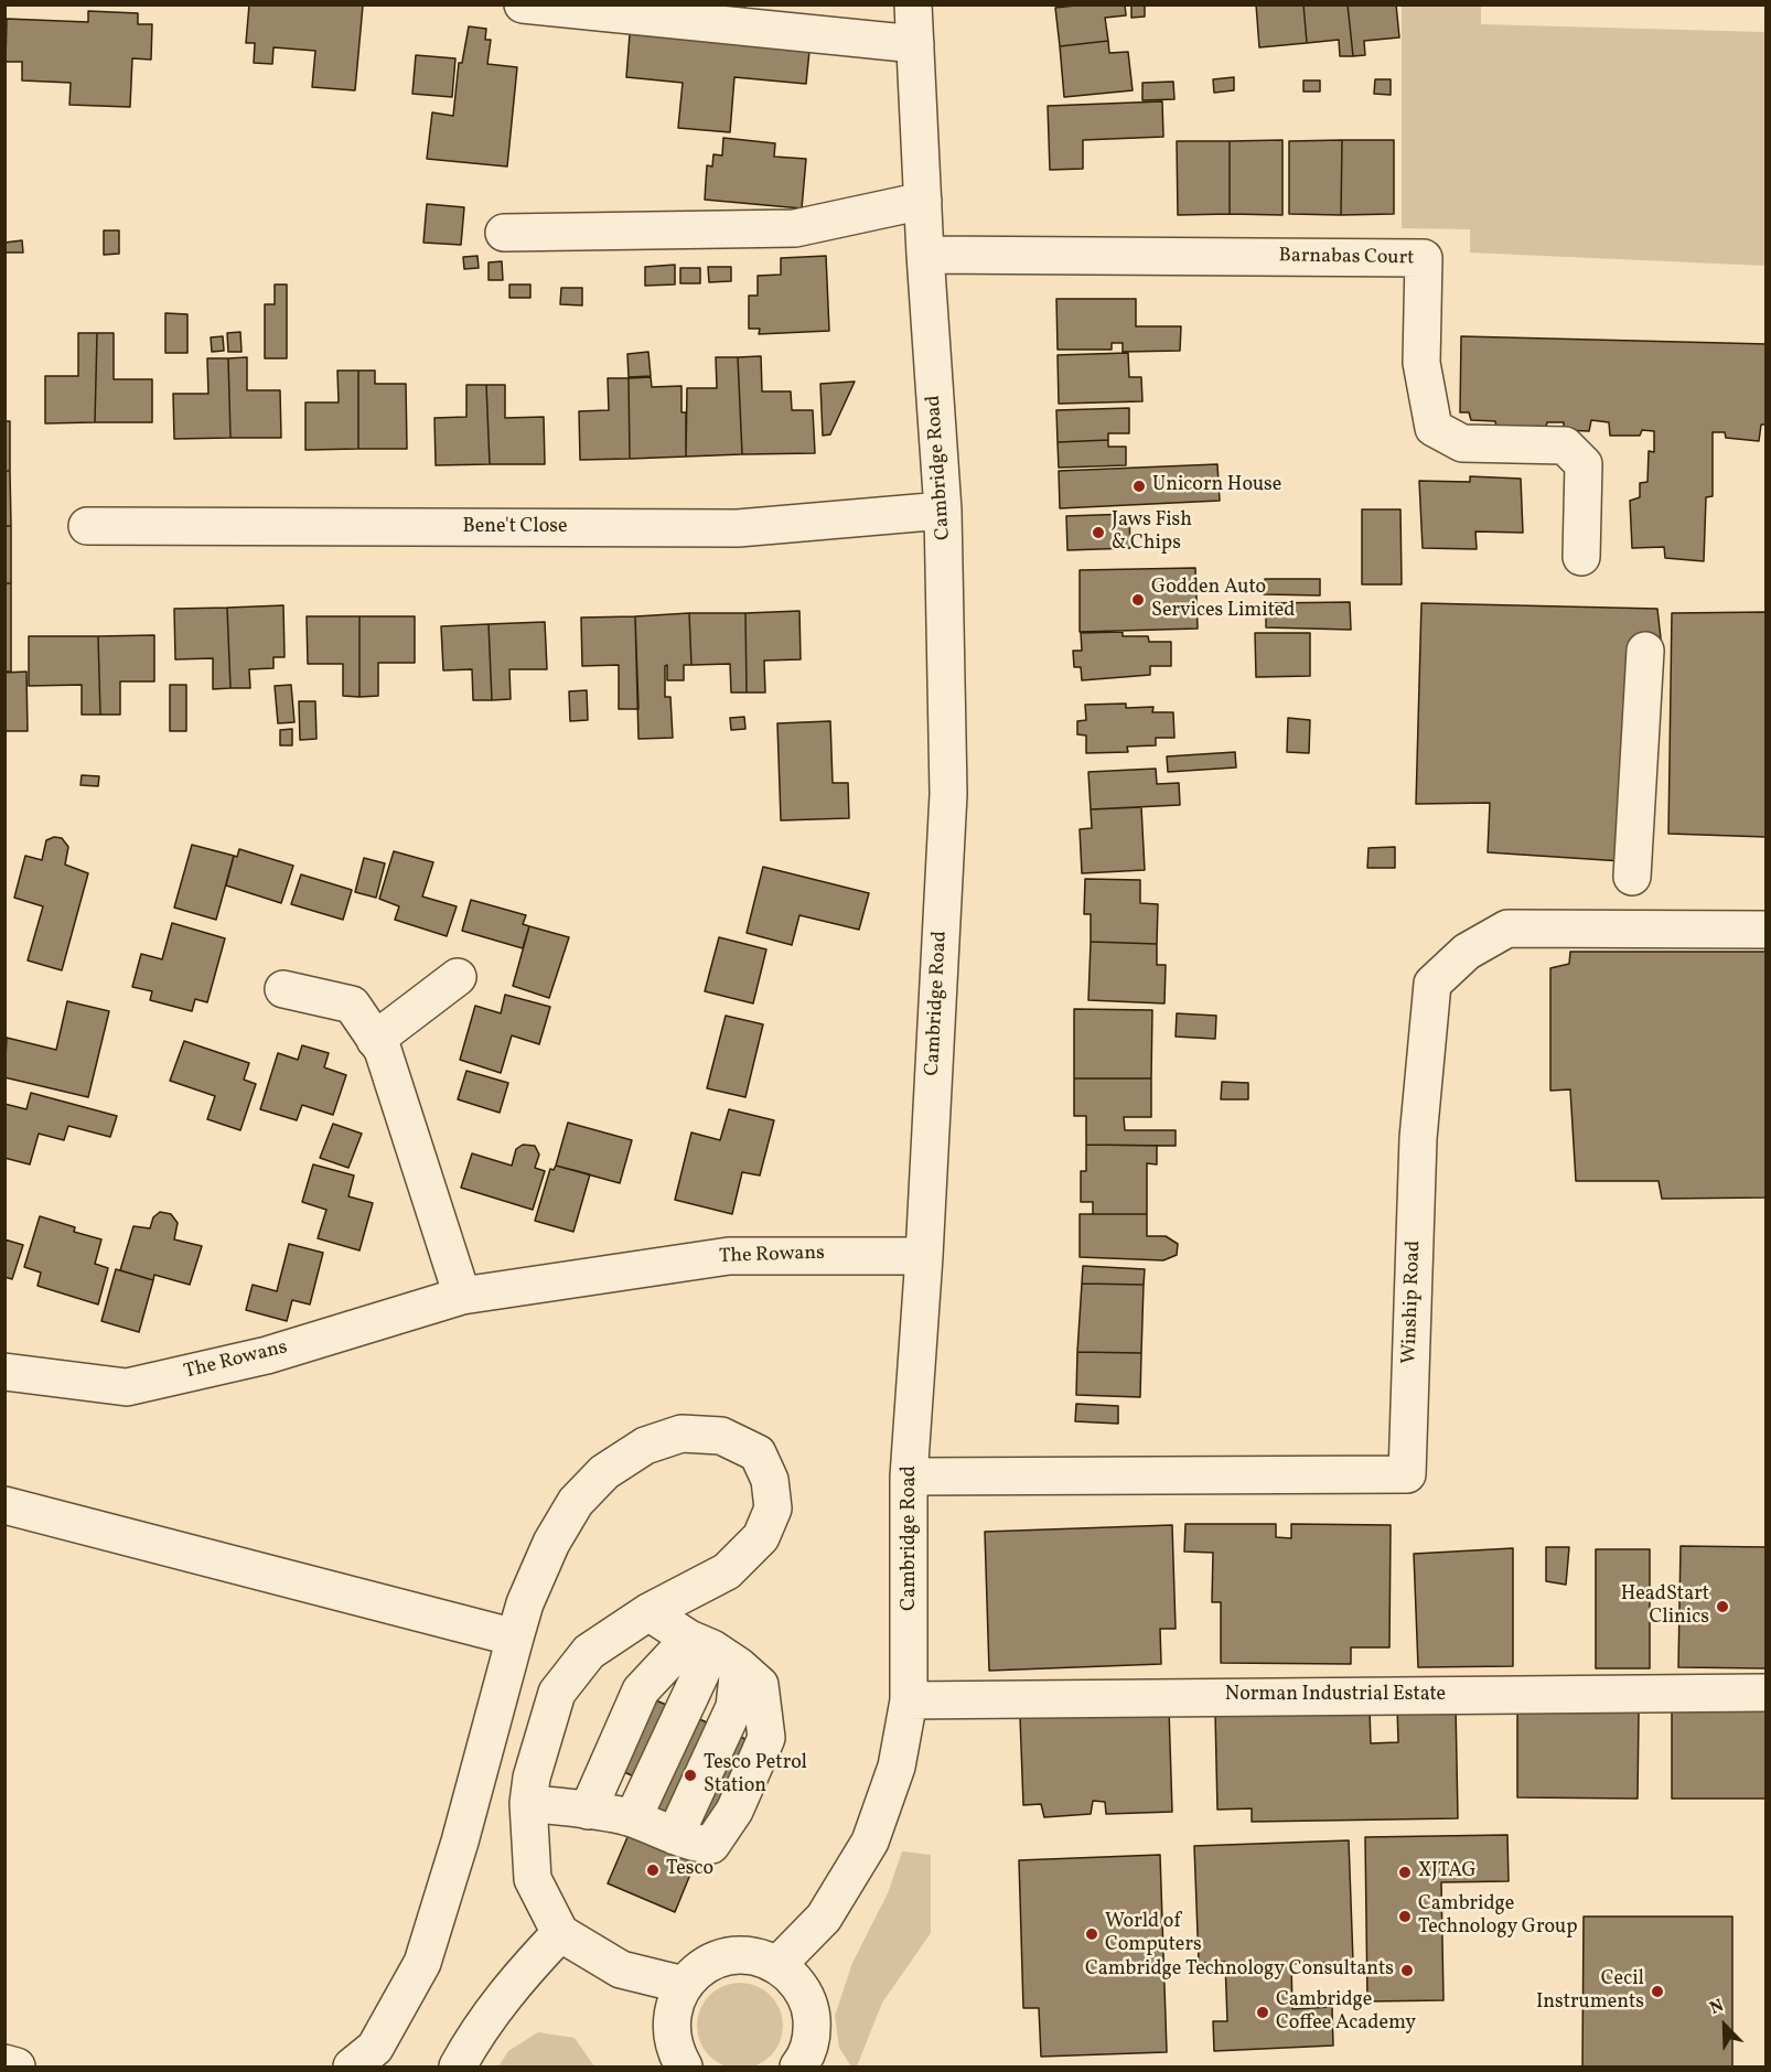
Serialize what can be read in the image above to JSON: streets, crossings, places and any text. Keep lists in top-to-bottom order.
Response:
{
  "streets": {
    "street": [
      "Barnabas Court",
      "Cambridge Road",
      "Bene't Close",
      "The Rowans",
      "Winship Road",
      "Norman Industrial Estate"
    ]
  },
  "crossings": [
    ["Barnabas Court", "Cambridge Road"],
    ["Cambridge Road", "Bene't Close"],
    ["Cambridge Road", "The Rowans"],
    ["Cambridge Road", "Winship Road"],
    ["Cambridge Road", "Norman Industrial Estate"]
  ],
  "places": [
    "Unicorn House",
    "Jaws Fish & Chips",
    "Godden Auto Services Limited",
    "HeadStart Clinics",
    "Tesco Petrol Station",
    "Tesco",
    "XJTAG",
    "Cambridge Technology Group",
    "World of Computers",
    "Cambridge Technology Consultants",
    "Cecil Instruments",
    "Cambridge Coffee Academy"
  ],
  "north": "top left"
}
